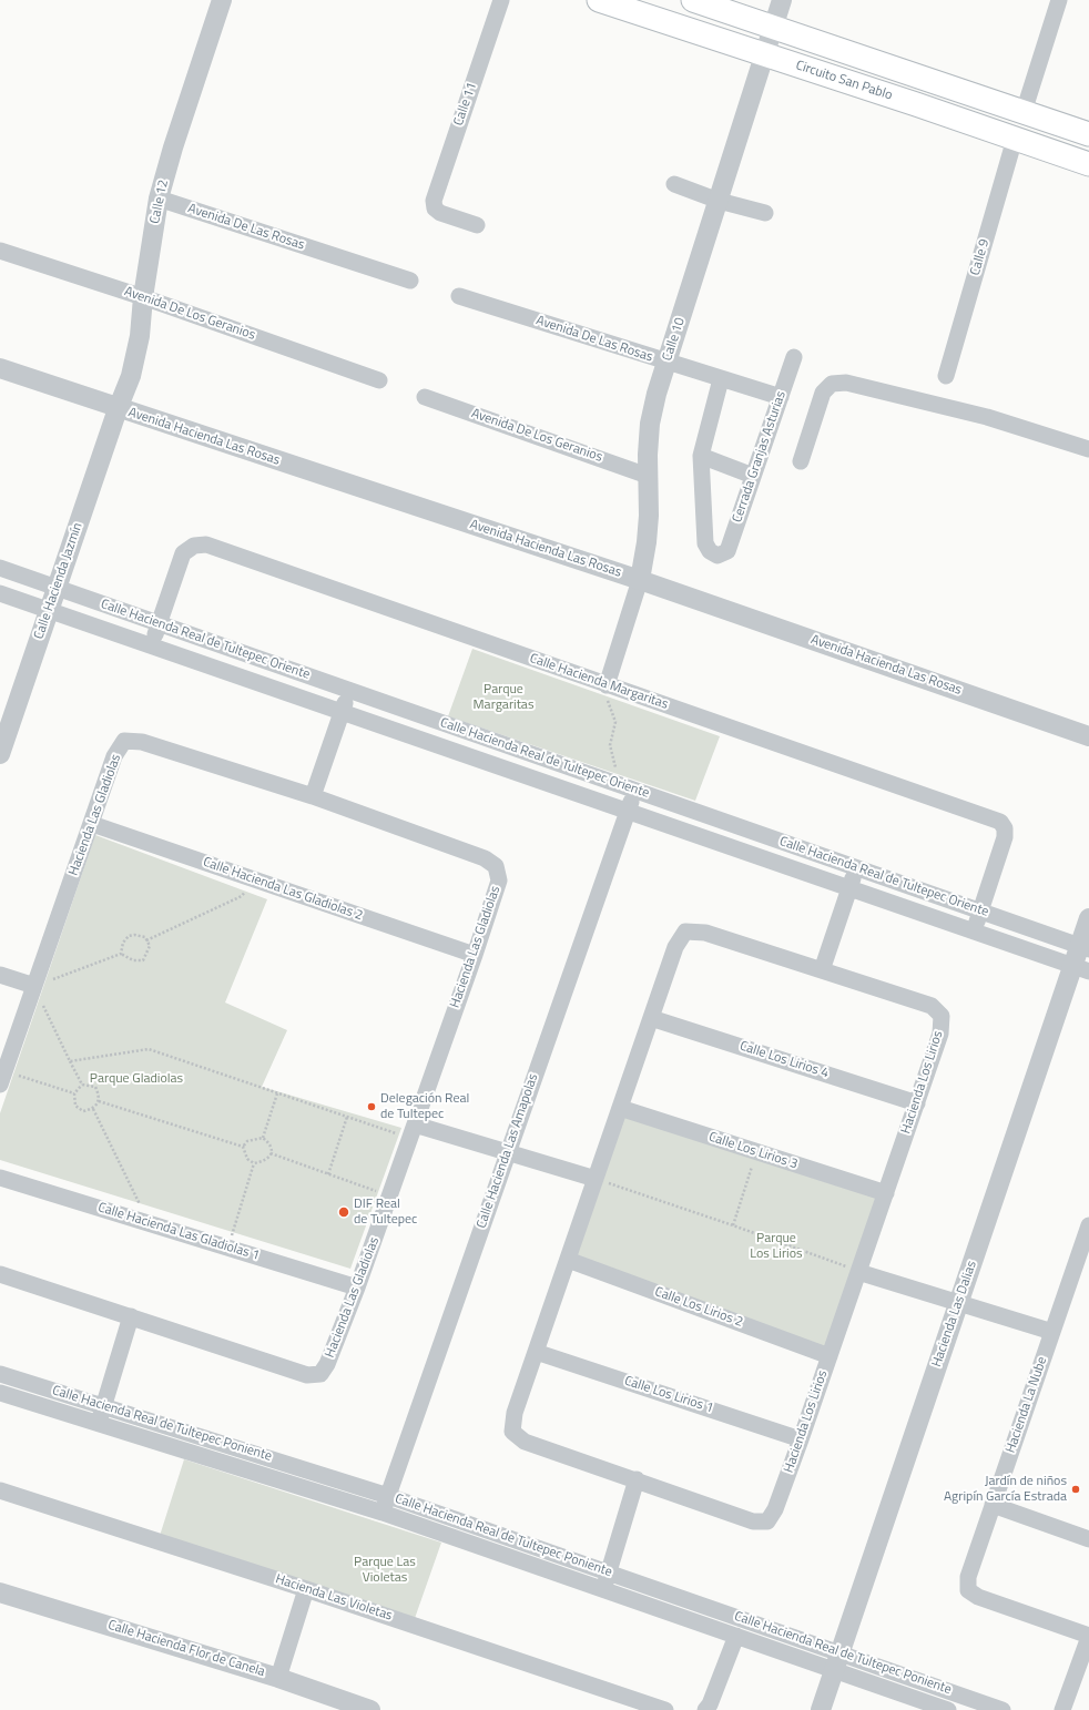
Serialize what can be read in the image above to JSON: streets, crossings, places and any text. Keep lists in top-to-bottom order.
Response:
{
  "streets": {
    "main road": ["Circuito San Pablo"],
    "street": [
      "Calle 11",
      "Calle 12",
      "Avenida De Las Rosas",
      "Calle 9",
      "Avenida De Los Geranios",
      "Calle 10",
      "Avenida Hacienda Las Rosas",
      "Cerrada Granjas Asturias",
      "Calle Hacienda Jazmín",
      "Calle Hacienda Real de Tultepec Oriente",
      "Calle Hacienda Margaritas",
      "Hacienda Las Gladiolas",
      "Calle Hacienda Las Gladiolas 2",
      "Calle Los Lirios 4",
      "Hacienda Los Lirios",
      "Calle Hacienda Las Amapolas",
      "Calle Los Lirios 3",
      "Calle Hacienda Las Gladiolas 1",
      "Calle Los Lirios 2",
      "Hacienda Las Dalias",
      "Calle Los Lirios 1",
      "Hacienda La Nube",
      "Calle Hacienda Real de Tultepec Poniente",
      "Hacienda Las Violetas",
      "Calle Hacienda Flor de Canela"
    ]
  },
  "crossings": [
    ["Circuito San Pablo", "Calle 9"],
    ["Circuito San Pablo", "Calle 10"],
    ["Calle 12", "Avenida De Las Rosas"],
    ["Calle 12", "Avenida De Los Geranios"],
    ["Calle 12", "Avenida Hacienda Las Rosas"],
    ["Calle 12", "Calle Hacienda Jazmín"],
    ["Avenida De Las Rosas", "Calle 10"],
    ["Avenida De Las Rosas", "Cerrada Granjas Asturias"],
    ["Avenida De Los Geranios", "Calle 10"],
    ["Calle 10", "Avenida Hacienda Las Rosas"],
    ["Calle 10", "Calle Hacienda Margaritas"],
    ["Avenida Hacienda Las Rosas", "Calle Hacienda Jazmín"],
    ["Calle Hacienda Jazmín", "Calle Hacienda Real de Tultepec Oriente"],
    ["Calle Hacienda Real de Tultepec Oriente", "Calle Hacienda Margaritas"],
    ["Calle Hacienda Real de Tultepec Oriente", "Calle Hacienda Las Amapolas"],
    ["Calle Hacienda Real de Tultepec Oriente", "Hacienda Las Dalias"],
    ["Hacienda Las Gladiolas", "Calle Hacienda Las Gladiolas 2"],
    ["Hacienda Las Gladiolas", "Calle Hacienda Las Gladiolas 1"],
    ["Calle Los Lirios 4", "Hacienda Los Lirios"],
    ["Hacienda Los Lirios", "Calle Los Lirios 3"],
    ["Hacienda Los Lirios", "Calle Los Lirios 2"],
    ["Hacienda Los Lirios", "Calle Los Lirios 1"],
    ["Calle Hacienda Las Amapolas", "Calle Hacienda Real de Tultepec Poniente"],
    ["Hacienda Las Dalias", "Calle Hacienda Real de Tultepec Poniente"]
  ],
  "parks": [
    "Parque Margaritas",
    "Parque Gladiolas",
    "Parque Los Lirios",
    "Parque Las Violetas"
  ],
  "places": ["Delegación Real de Tultepec", "DIF Real de Tultepec", "Jardín de niños Agripín García Estrada"]
}
